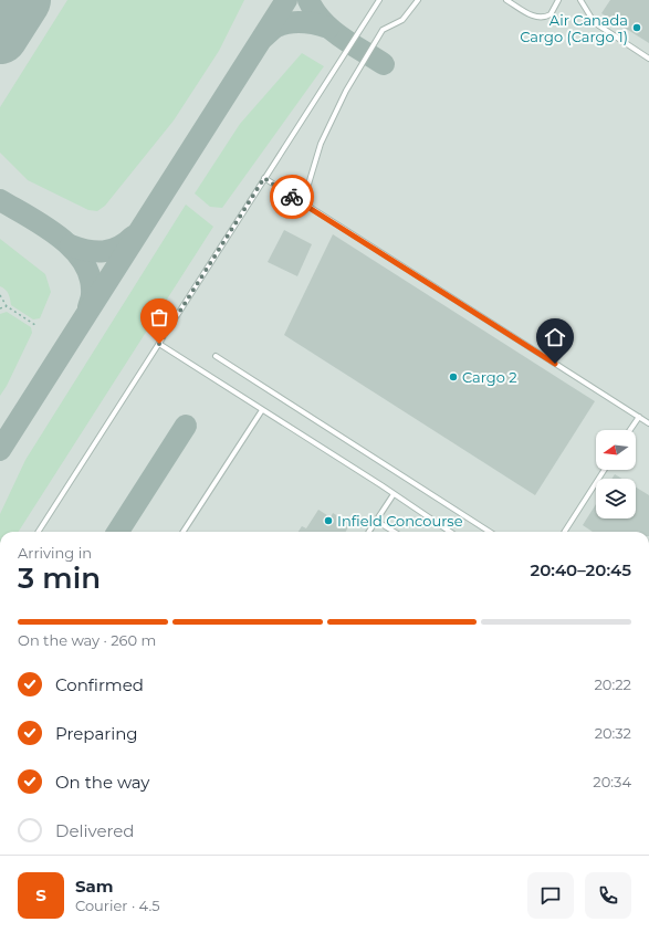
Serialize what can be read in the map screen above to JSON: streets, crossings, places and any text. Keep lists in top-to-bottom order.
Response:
{
  "places": ["Air Canada Cargo (Cargo 1)", "Cargo 2", "Infield Concourse"],
  "north": "left",
  "page": {
    "heading": ["3 min", "Arriving in", "20:40–20:45"],
    "panel": ["Sam", "Courier · 4.5"],
    "bar": "On the way · 260 m",
    "list": [
      ["Confirmed", "20:22"],
      ["Preparing", "20:32"],
      ["On the way", "20:34"],
      "Delivered"
    ],
    "round": "S"
  }
}
